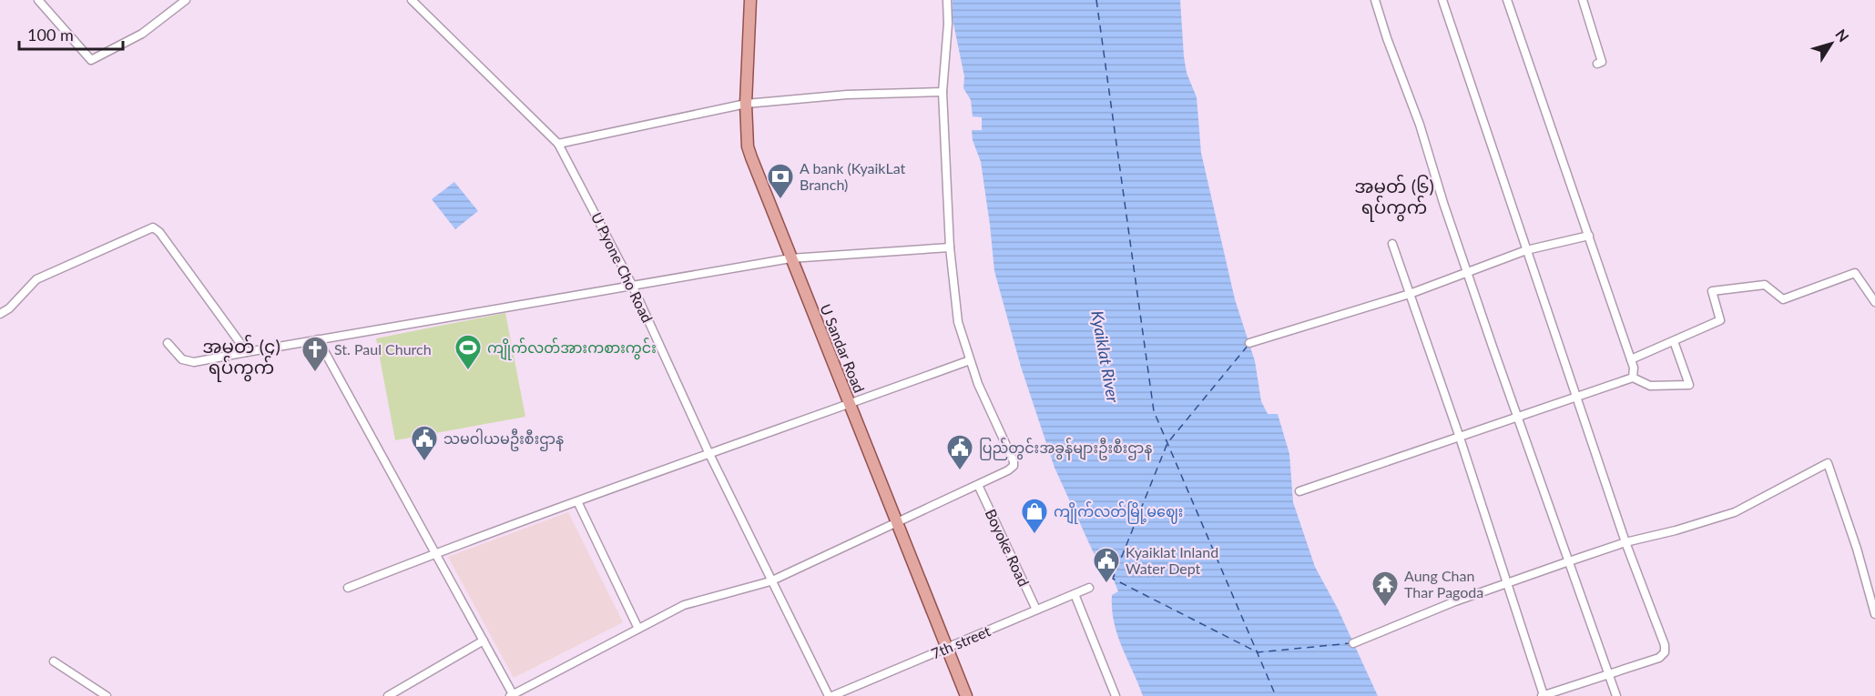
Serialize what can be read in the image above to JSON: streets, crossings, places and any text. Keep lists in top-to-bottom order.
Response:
{
  "streets": {
    "main road": ["U Sandar Road"],
    "street": ["U Pyone Cho Road", "Boyoke Road", "7th street"]
  },
  "crossings": [
    ["U Pyone Cho Road", "7th street"],
    ["U Sandar Road", "7th street"],
    ["Boyoke Road", "7th street"]
  ],
  "districts": ["အမှတ် (၆) ရပ်ကွက်", "အမှတ် (၄) ရပ်ကွက်"],
  "water": ["Kyaiklat River"],
  "places": {
    "bank": ["A bank (KyaikLat Branch)"],
    "sports": ["ကျိုက်လတ်အားကစားကွင်း"],
    "church": ["St. Paul Church"],
    "public building": ["သမဝါယမဦးစီးဌာန", "ပြည်တွင်းအခွန်များဦးစီးဌာန", "Kyaiklat Inland Water Dept"],
    "shop": ["ကျိုက်လတ်မြို့မဈေး"],
    "temple": ["Aung Chan Thar Pagoda"]
  },
  "scale_bar": "100 m",
  "north": "top right"
}
